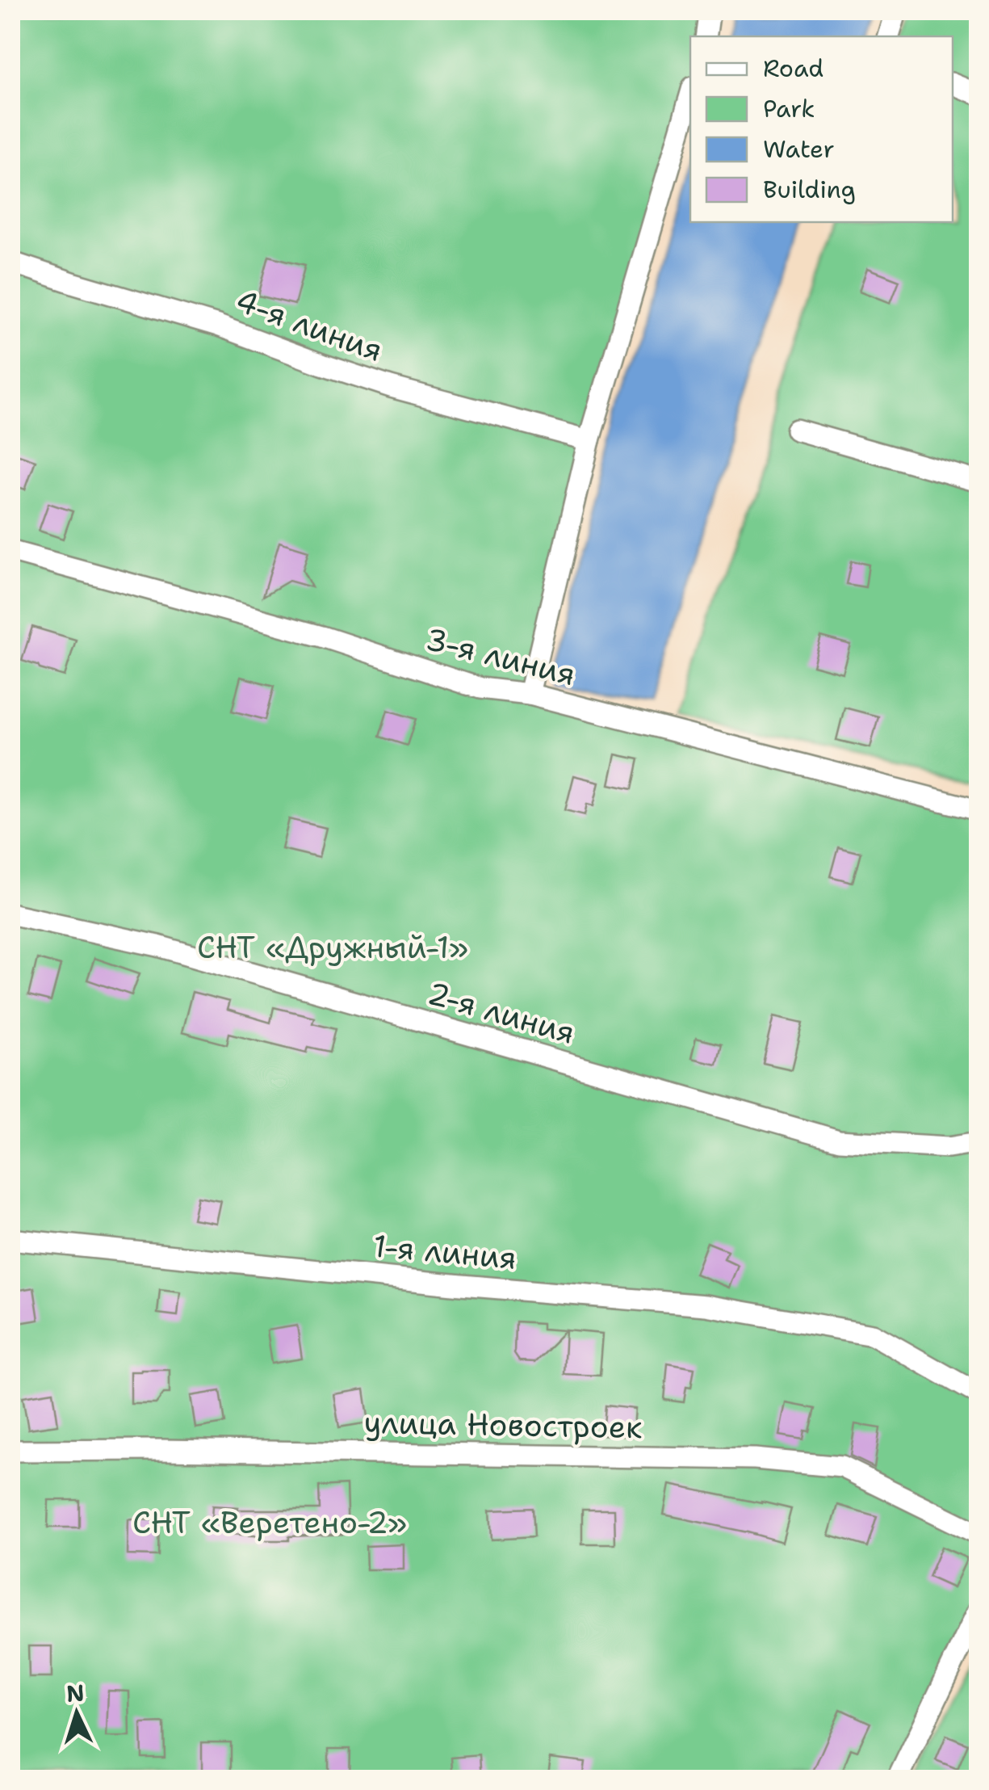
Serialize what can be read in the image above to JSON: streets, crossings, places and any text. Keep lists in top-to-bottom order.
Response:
{
  "streets": {
    "street": [
      "4-я линия",
      "3-я линия",
      "2-я линия",
      "1-я линия",
      "улица Новостроек"
    ]
  },
  "parks": ["СНТ «Дружный-1»", "СНТ «Веретено-2»"],
  "legend": [
    "Road",
    "Park",
    "Water",
    "Building"
  ],
  "north": "top"
}
